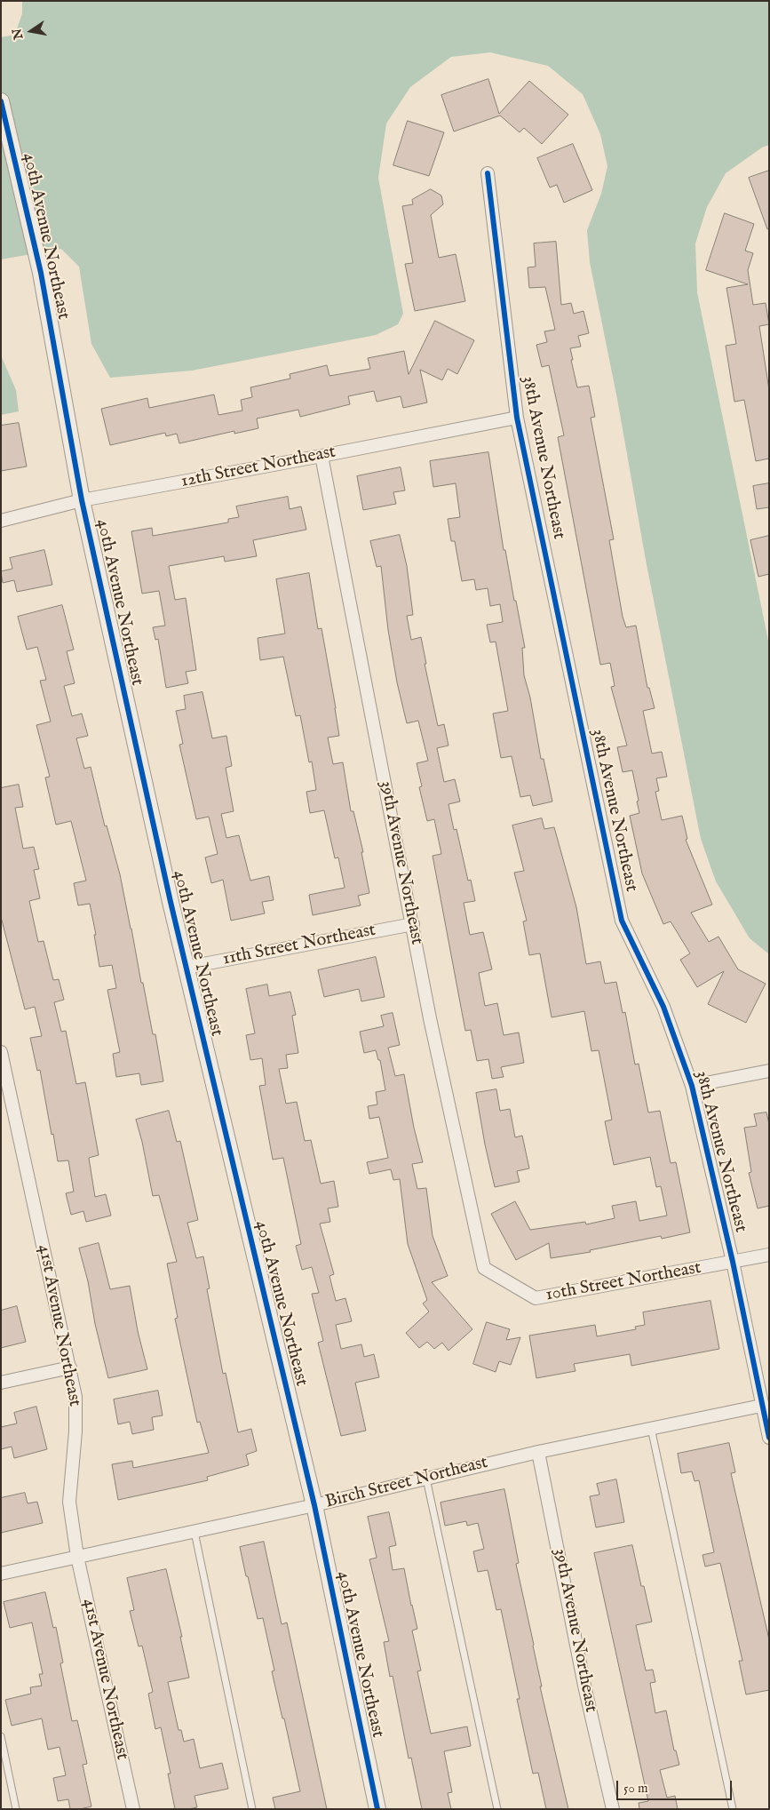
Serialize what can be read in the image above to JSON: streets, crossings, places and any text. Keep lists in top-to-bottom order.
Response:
{
  "streets": {
    "street": [
      "40th Avenue Northeast",
      "38th Avenue Northeast",
      "12th Street Northeast",
      "39th Avenue Northeast",
      "11th Street Northeast",
      "10th Street Northeast",
      "41st Avenue Northeast",
      "Birch Street Northeast"
    ]
  },
  "crossings": [
    ["40th Avenue Northeast", "12th Street Northeast"],
    ["40th Avenue Northeast", "11th Street Northeast"],
    ["40th Avenue Northeast", "Birch Street Northeast"],
    ["38th Avenue Northeast", "12th Street Northeast"],
    ["38th Avenue Northeast", "10th Street Northeast"],
    ["38th Avenue Northeast", "Birch Street Northeast"],
    ["12th Street Northeast", "39th Avenue Northeast"],
    ["39th Avenue Northeast", "11th Street Northeast"],
    ["39th Avenue Northeast", "10th Street Northeast"],
    ["39th Avenue Northeast", "Birch Street Northeast"],
    ["41st Avenue Northeast", "Birch Street Northeast"]
  ],
  "scale_bar": "50 m",
  "north": "left"
}
